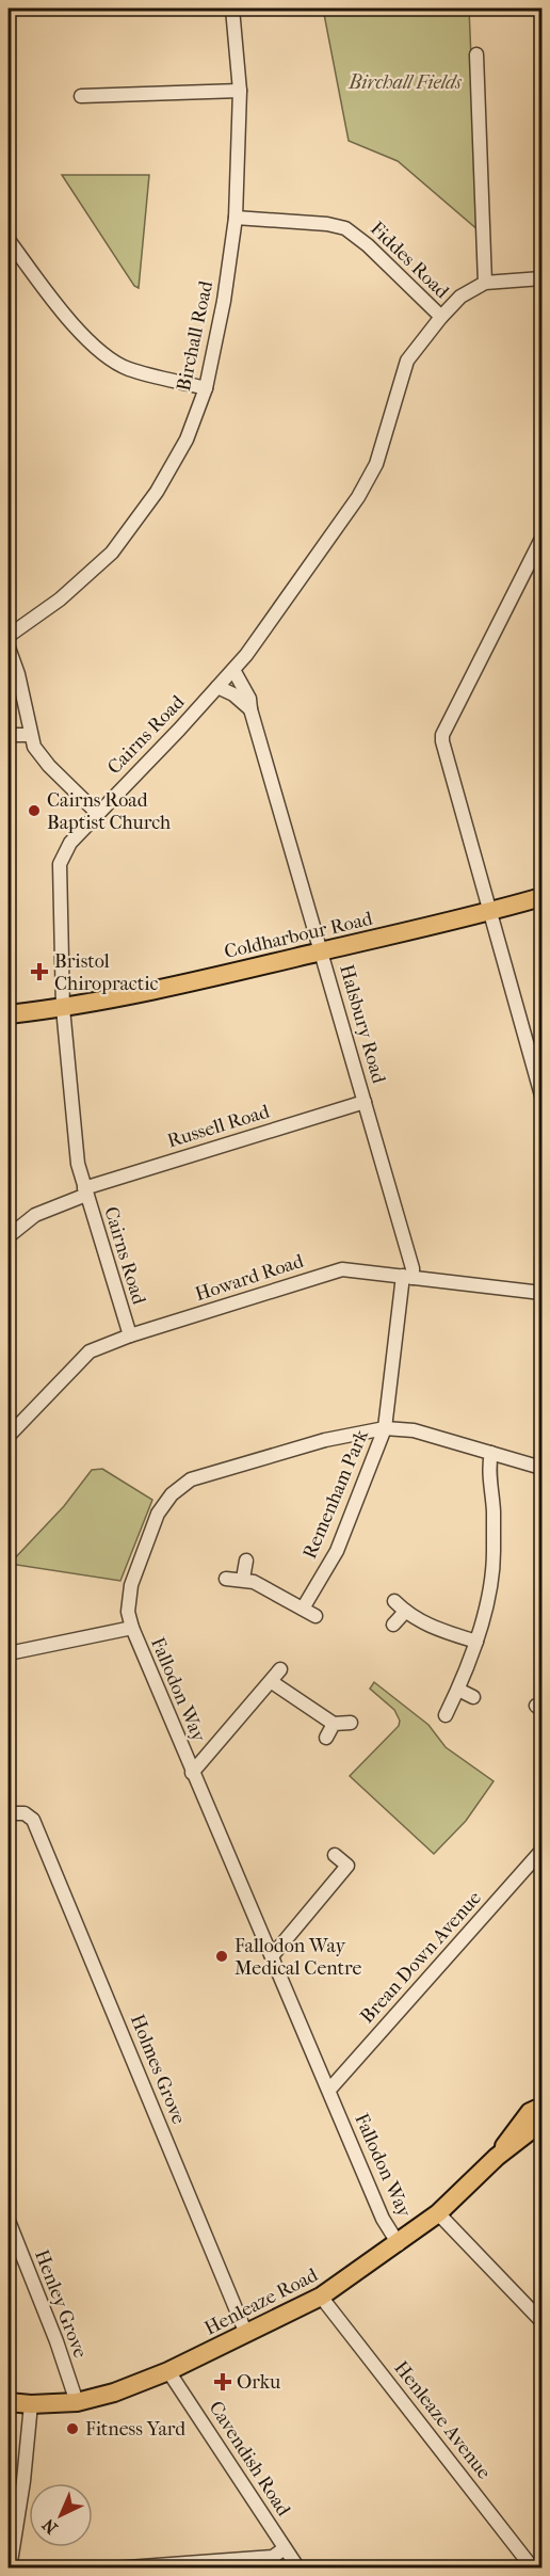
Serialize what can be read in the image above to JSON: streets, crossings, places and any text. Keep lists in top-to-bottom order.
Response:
{
  "streets": {
    "main road": ["Coldharbour Road", "Henleaze Road"],
    "street": [
      "Fiddes Road",
      "Birchall Road",
      "Cairns Road",
      "Halsbury Road",
      "Russell Road",
      "Howard Road",
      "Remenham Park",
      "Fallodon Way",
      "Brean Down Avenue",
      "Holmes Grove",
      "Henley Grove",
      "Henleaze Avenue",
      "Cavendish Road"
    ]
  },
  "crossings": [
    ["Fiddes Road", "Birchall Road"],
    ["Fiddes Road", "Cairns Road"],
    ["Cairns Road", "Coldharbour Road"],
    ["Cairns Road", "Halsbury Road"],
    ["Cairns Road", "Russell Road"],
    ["Cairns Road", "Howard Road"],
    ["Coldharbour Road", "Halsbury Road"],
    ["Halsbury Road", "Russell Road"],
    ["Halsbury Road", "Howard Road"],
    ["Remenham Park", "Fallodon Way"],
    ["Fallodon Way", "Brean Down Avenue"],
    ["Fallodon Way", "Henleaze Road"],
    ["Holmes Grove", "Henleaze Road"],
    ["Henleaze Road", "Henley Grove"],
    ["Henleaze Road", "Henleaze Avenue"],
    ["Henleaze Road", "Cavendish Road"]
  ],
  "parks": ["Birchall Fields"],
  "places": {
    "other": ["Cairns Road Baptist Church", "Fallodon Way Medical Centre", "Fitness Yard"],
    "health": ["Bristol Chiropractic", "Orku"]
  },
  "north": "bottom left"
}
